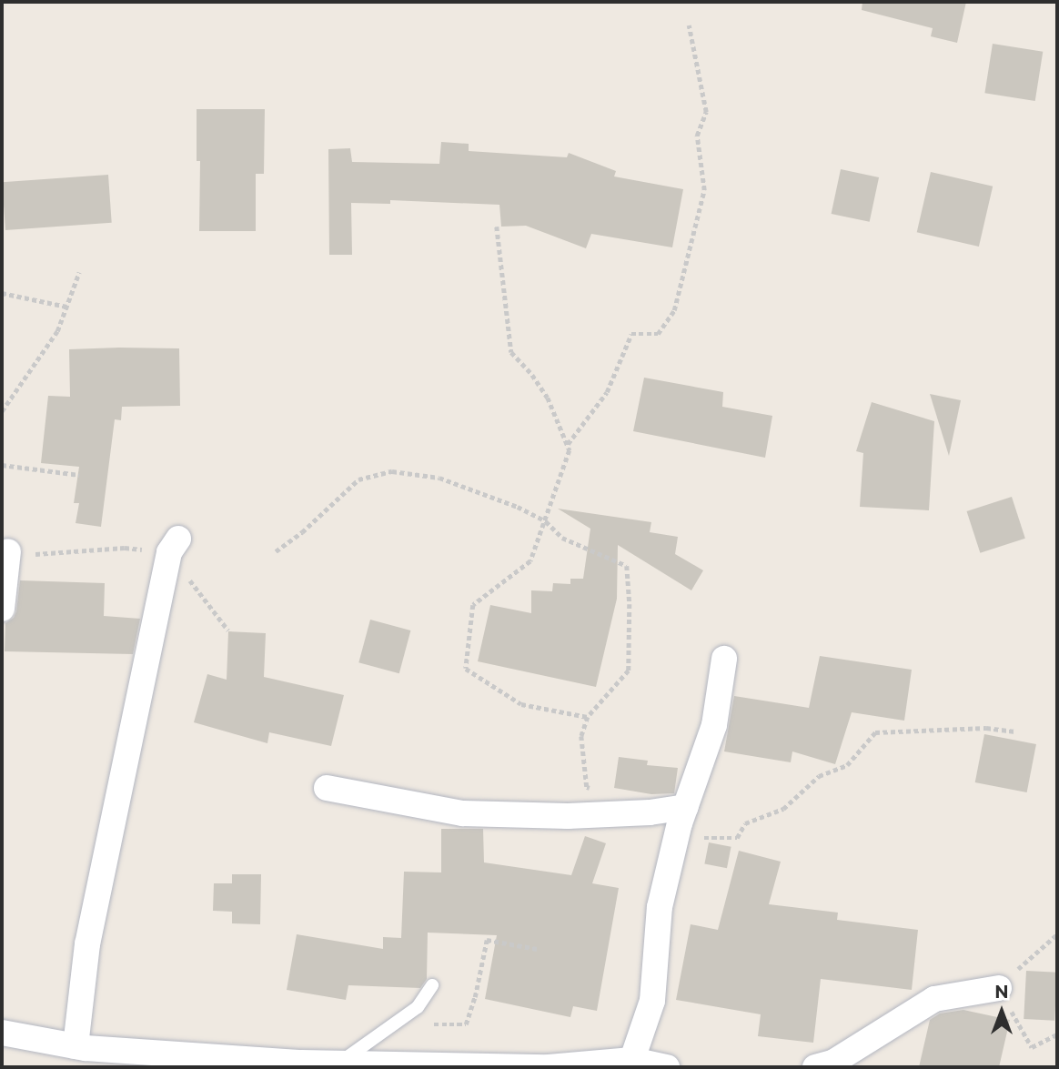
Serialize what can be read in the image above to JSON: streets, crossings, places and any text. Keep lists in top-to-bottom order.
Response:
{
  "north": "top"
}
